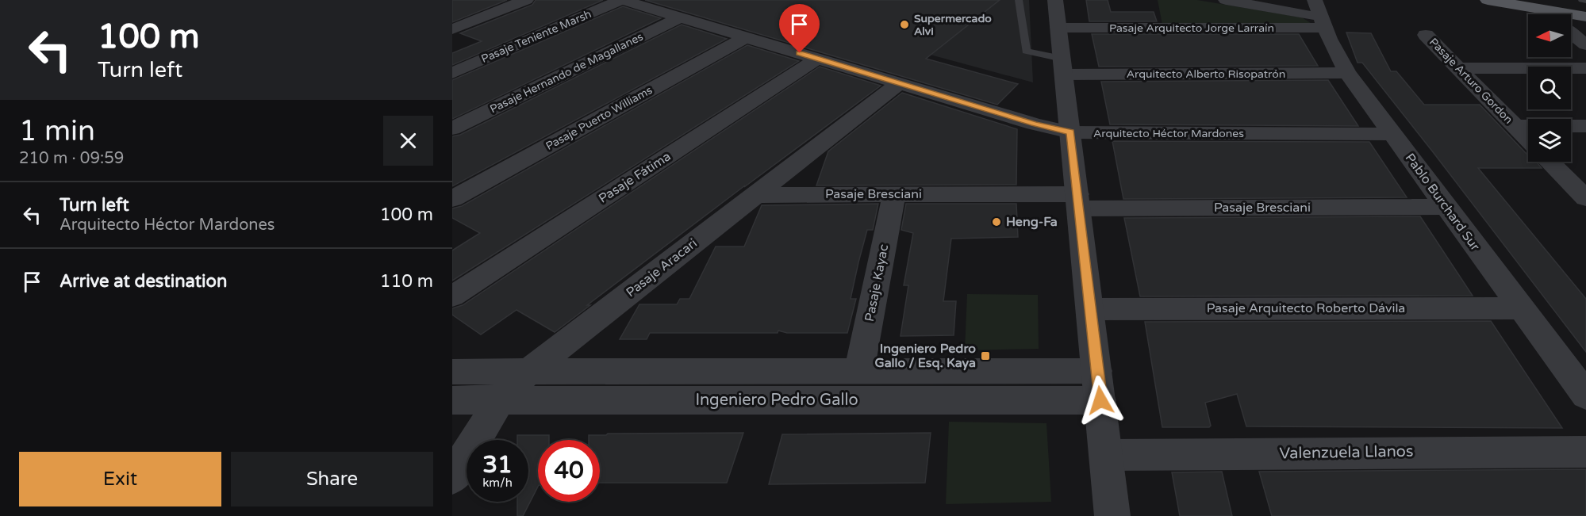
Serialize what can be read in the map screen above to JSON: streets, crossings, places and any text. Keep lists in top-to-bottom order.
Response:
{
  "streets": {
    "street": [
      "Pasaje Arquitecto Jorge Larraín",
      "Pasaje Teniente Marsh",
      "Pasaje Hernando de Magallanes",
      "Arquitecto Alberto Risopatrón",
      "Pasaje Arturo Gordon",
      "Pasaje Puerto Williams",
      "Arquitecto Héctor Mardones",
      "Pasaje Fátima",
      "Pasaje Bresciani",
      "Pablo Burchard Sur",
      "Pasaje Aracari",
      "Pasaje Kayac",
      "Pasaje Arquitecto Roberto Dávila",
      "Ingeniero Pedro Gallo",
      "Valenzuela Llanos"
    ]
  },
  "crossings": [
    ["Pasaje Arquitecto Jorge Larraín", "Pablo Burchard Sur"],
    ["Pasaje Teniente Marsh", "Arquitecto Héctor Mardones"],
    ["Pasaje Hernando de Magallanes", "Arquitecto Héctor Mardones"],
    ["Arquitecto Alberto Risopatrón", "Pablo Burchard Sur"],
    ["Pasaje Puerto Williams", "Arquitecto Héctor Mardones"],
    ["Arquitecto Héctor Mardones", "Pasaje Fátima"],
    ["Arquitecto Héctor Mardones", "Pablo Burchard Sur"],
    ["Arquitecto Héctor Mardones", "Pasaje Aracari"],
    ["Pasaje Bresciani", "Pablo Burchard Sur"],
    ["Pasaje Bresciani", "Pasaje Aracari"],
    ["Pasaje Bresciani", "Pasaje Kayac"],
    ["Pablo Burchard Sur", "Pasaje Arquitecto Roberto Dávila"],
    ["Pasaje Aracari", "Ingeniero Pedro Gallo"],
    ["Pasaje Kayac", "Ingeniero Pedro Gallo"]
  ],
  "places": {
    "other": ["Supermercado Alvi", "Heng-Fa"],
    "transit": ["Ingeniero Pedro Gallo / Esq. Kaya"]
  },
  "north": "left",
  "page": {
    "turn": ["100 m", "Turn left"],
    "heading": ["1 min", "210 m · 09:59"],
    "list": [
      {
        "name": "Turn left",
        "note": "Arquitecto Héctor Mardones",
        "value": "100 m"
      },
      {
        "name": "Arrive at destination",
        "value": "110 m"
      }
    ],
    "speed": "31 km/h",
    "limit": "40",
    "buttons": ["Exit", "Share"]
  }
}
